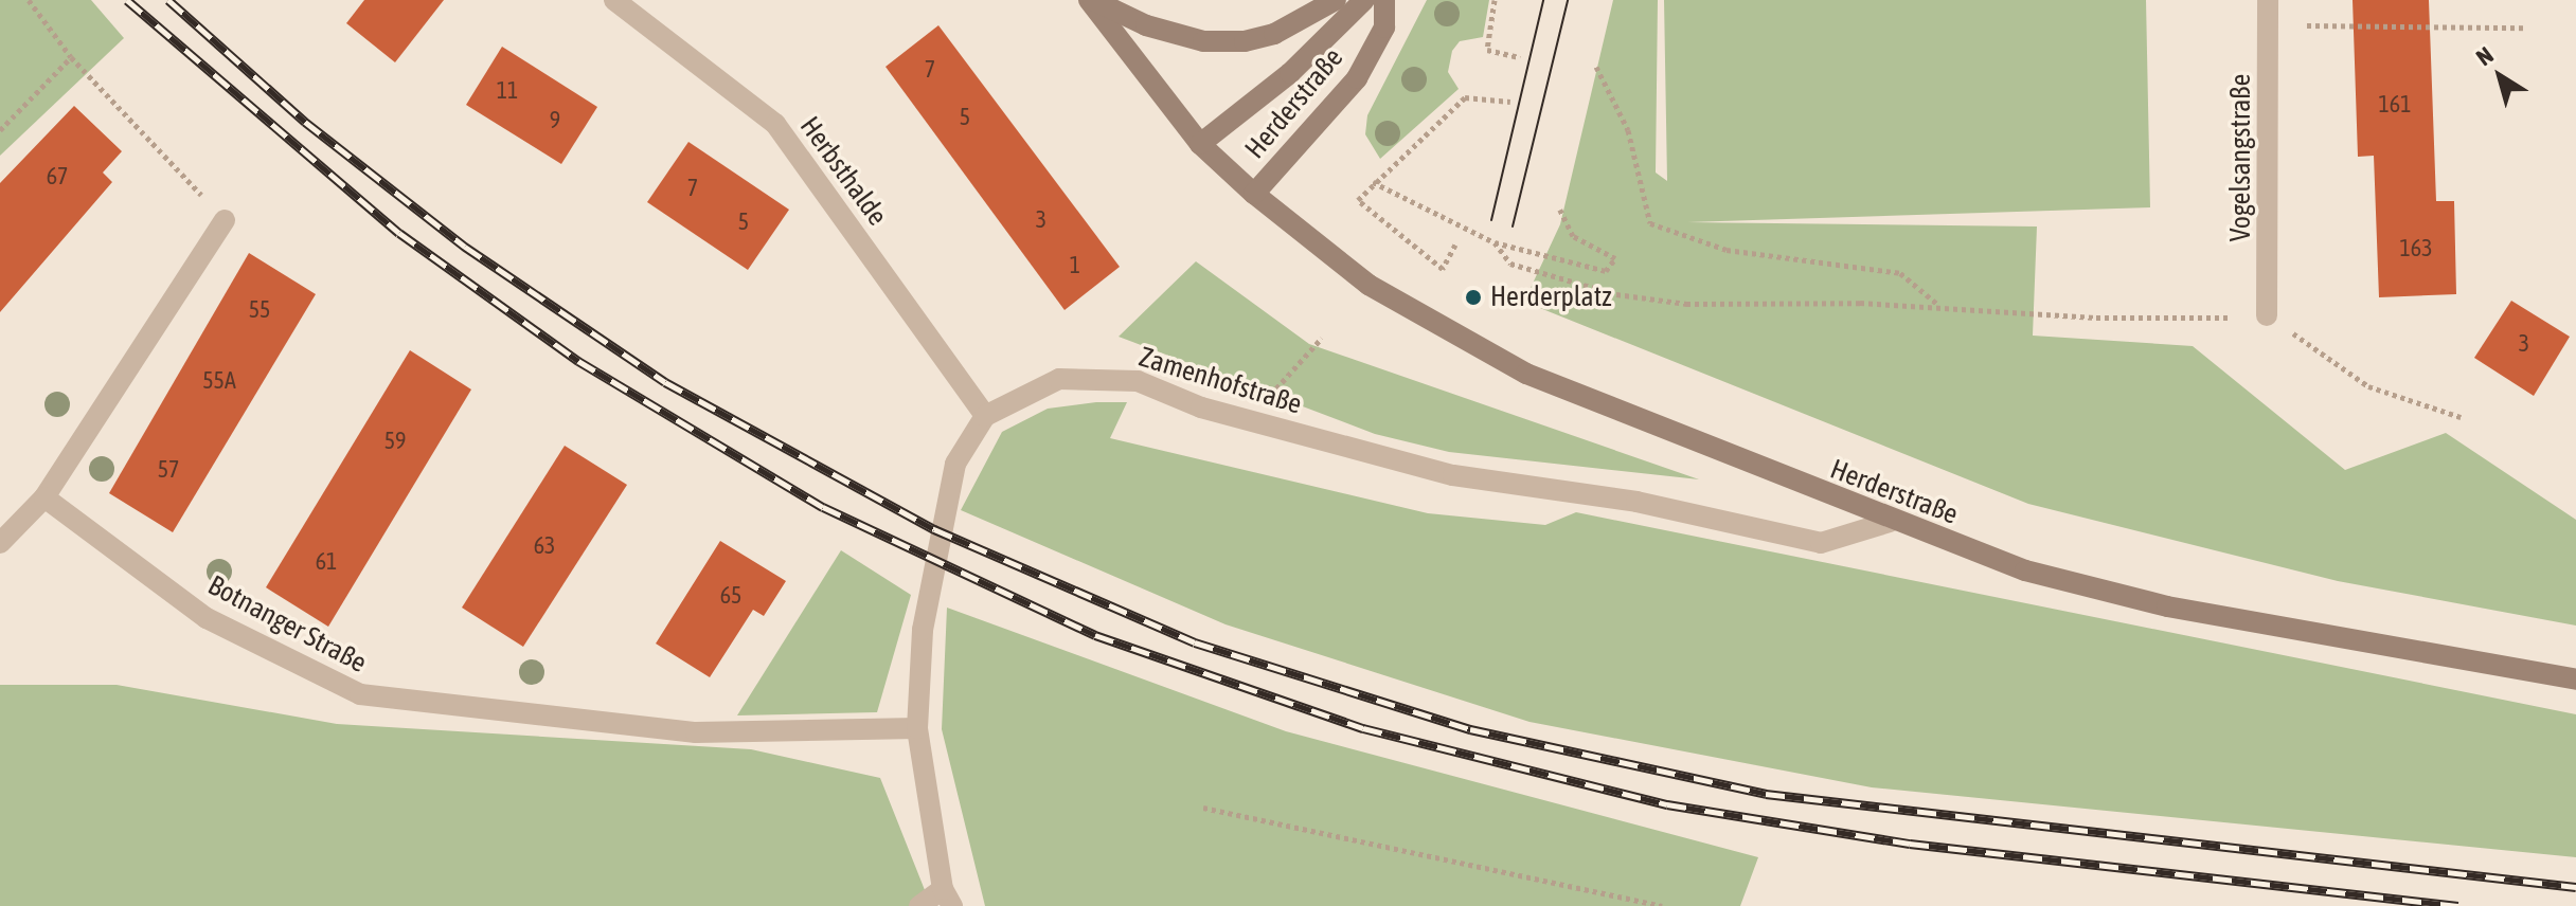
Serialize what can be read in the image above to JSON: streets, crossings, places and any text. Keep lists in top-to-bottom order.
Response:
{
  "streets": {
    "main road": ["Herderstraße"],
    "street": [
      "Vogelsangstraße",
      "Herbsthalde",
      "Zamenhofstraße",
      "Botnanger Straße"
    ]
  },
  "crossings": [
    ["Herderstraße", "Zamenhofstraße"],
    ["Herbsthalde", "Zamenhofstraße"]
  ],
  "places": ["Herderplatz"],
  "house_numbers": [
    "7",
    "11",
    "161",
    "5",
    "9",
    "67",
    "7",
    "3",
    "5",
    "163",
    "1",
    "55",
    "3",
    "55A",
    "59",
    "57",
    "63",
    "61",
    "65"
  ],
  "north": "top left"
}
